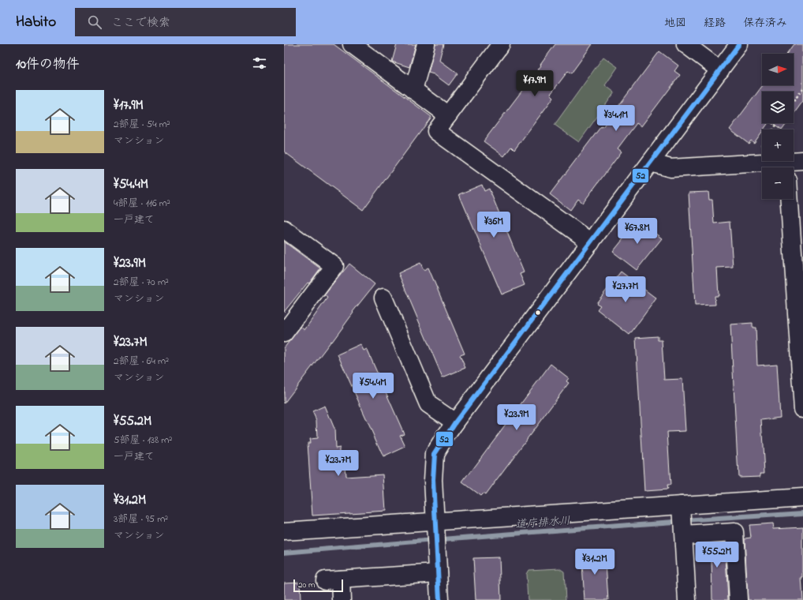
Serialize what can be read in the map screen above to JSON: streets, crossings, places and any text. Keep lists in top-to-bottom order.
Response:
{
  "water": ["道庁排水川"],
  "lines": ["transit line 52"],
  "scale_bar": "20 m",
  "north": "right",
  "page": {
    "header": "Habito",
    "search": "ここで検索",
    "nav": ["地図", "経路", "保存済み"],
    "heading": "10件の物件",
    "map_buttons": ["+", "−"],
    "price": [
      "¥17.9M",
      "¥34.1M",
      "¥36M",
      "¥67.8M",
      "¥27.7M",
      "¥54.4M",
      "¥23.9M",
      "¥23.7M",
      "¥55.2M",
      "¥31.2M"
    ],
    "list": [
      {
        "name": "¥17.9M",
        "note": "2部屋 · 54 m² · マンション"
      },
      {
        "name": "¥54.4M",
        "note": "4部屋 · 116 m² · 一戸建て"
      },
      {
        "name": "¥23.9M",
        "note": "2部屋 · 70 m² · マンション"
      },
      {
        "name": "¥23.7M",
        "note": "2部屋 · 64 m² · マンション"
      },
      {
        "name": "¥55.2M",
        "note": "5部屋 · 138 m² · 一戸建て"
      },
      {
        "name": "¥31.2M",
        "note": "3部屋 · 95 m² · マンション"
      }
    ],
    "scale": "20 m"
  }
}
